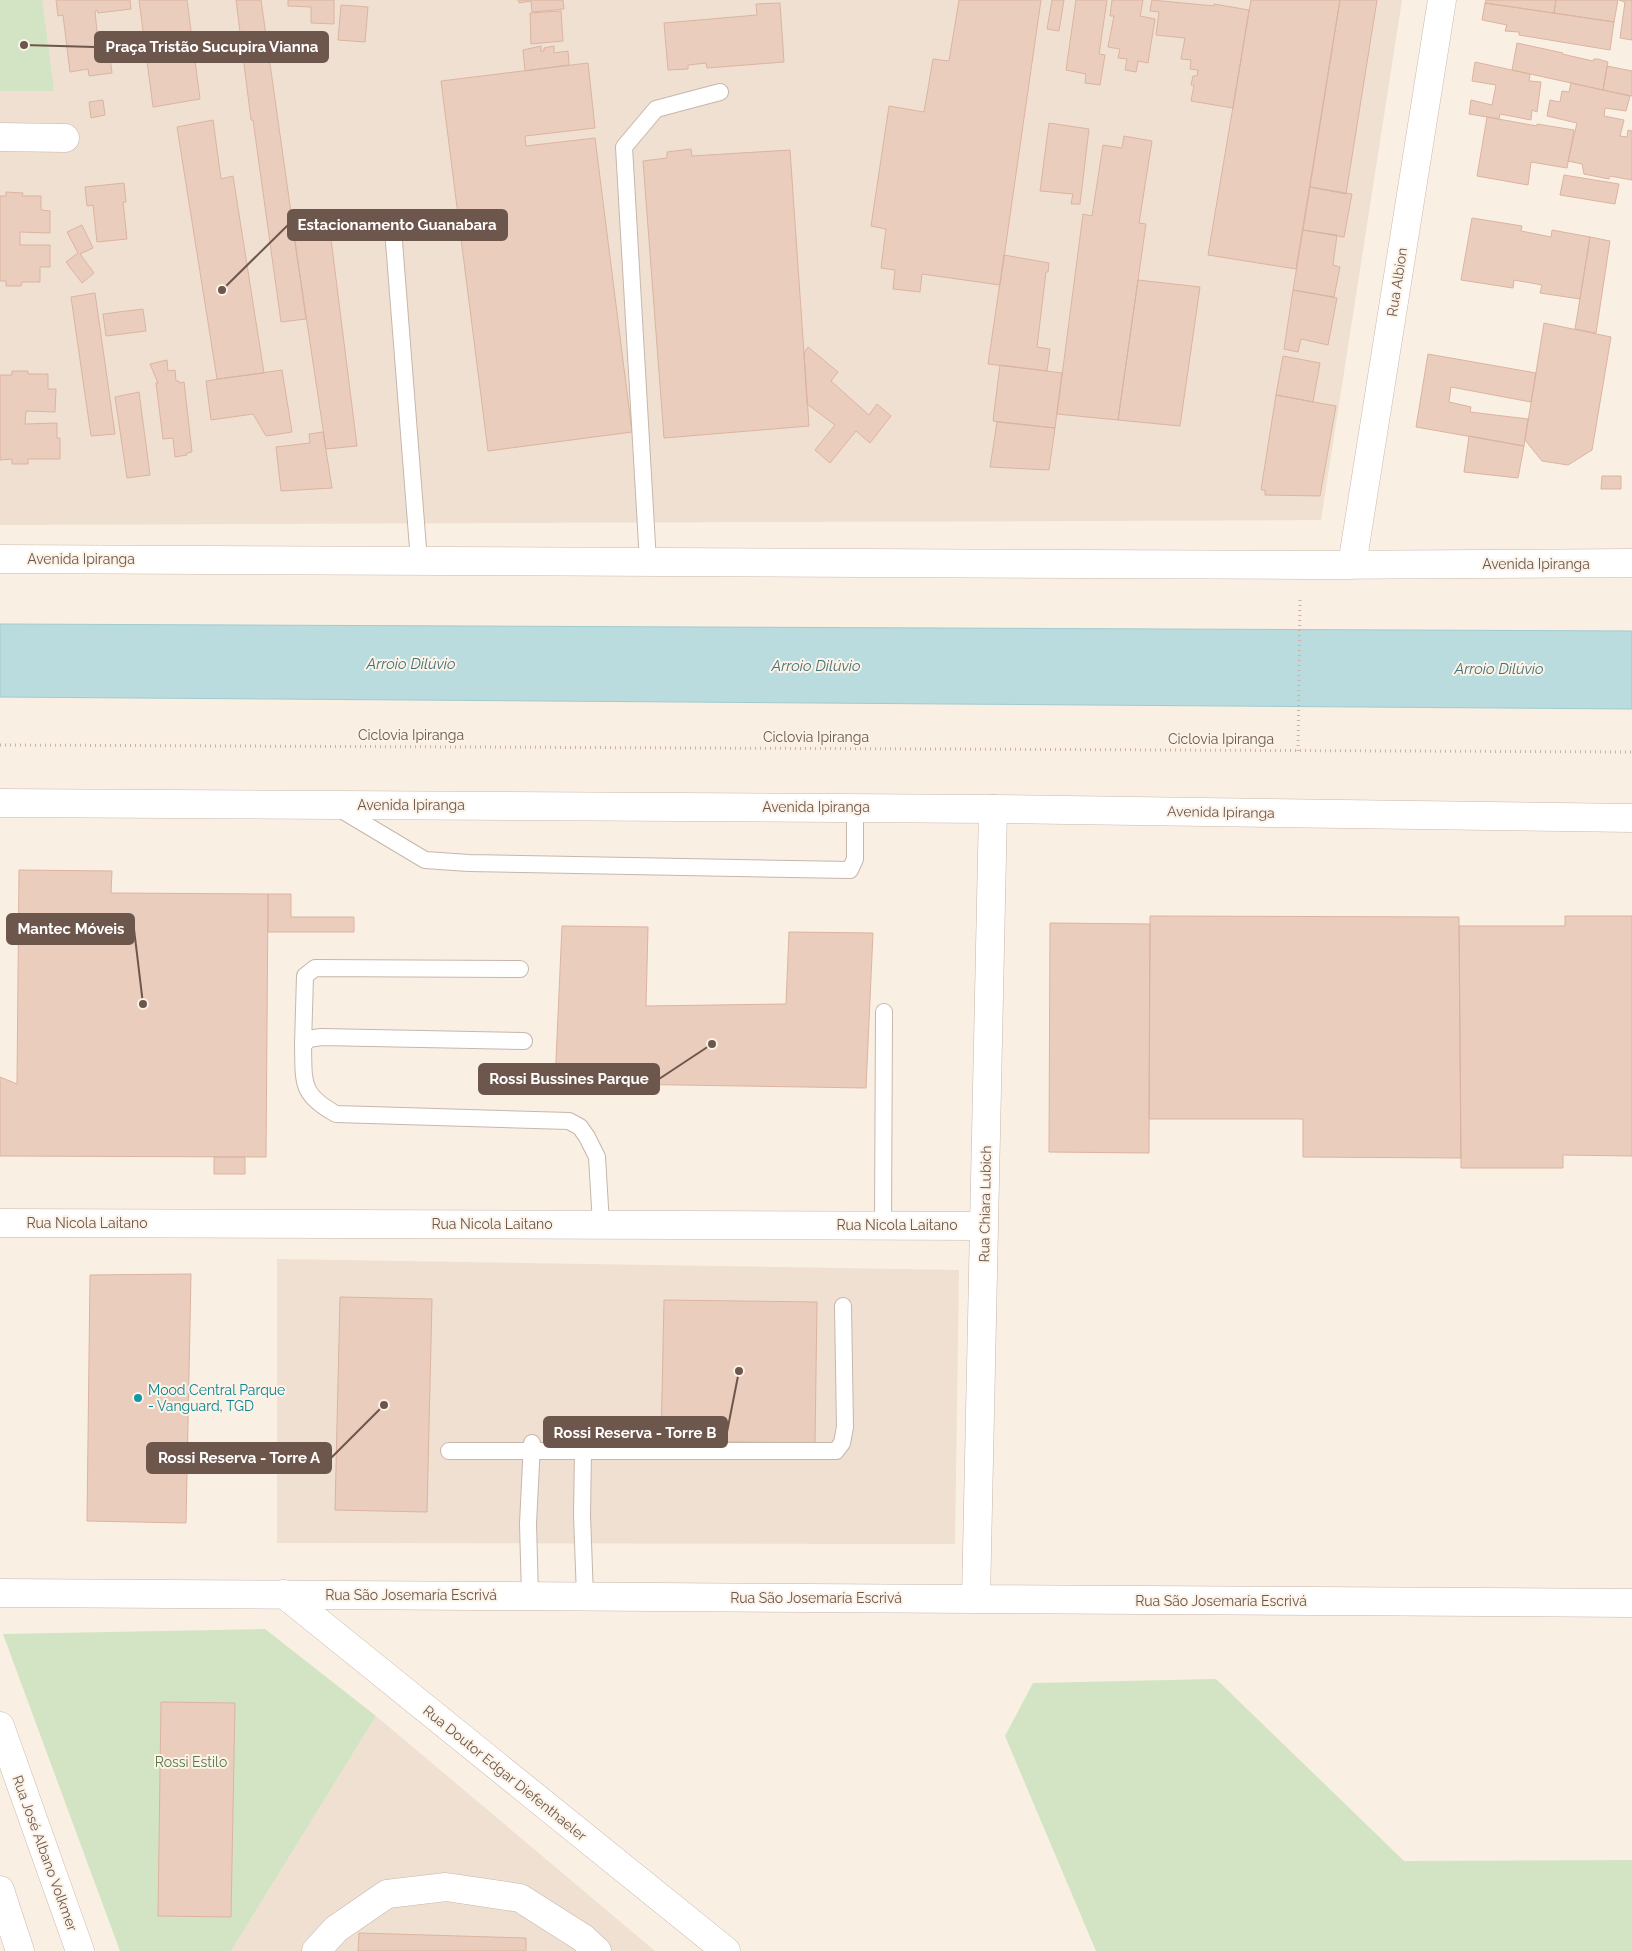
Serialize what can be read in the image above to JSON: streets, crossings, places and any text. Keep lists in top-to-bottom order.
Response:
{
  "streets": {
    "street": [
      "Rua Albion",
      "Avenida Ipiranga",
      "Rua Chiara Lubich",
      "Rua Nicola Laitano",
      "Rua São Josemaría Escrivá",
      "Rua Doutor Edgar Diefenthaeler",
      "Rua José Albano Volkmer"
    ],
    "path": ["Ciclovia Ipiranga"]
  },
  "crossings": [
    ["Rua Albion", "Avenida Ipiranga"],
    ["Avenida Ipiranga", "Rua Chiara Lubich"],
    ["Rua Chiara Lubich", "Rua Nicola Laitano"],
    ["Rua Chiara Lubich", "Rua São Josemaría Escrivá"],
    ["Rua São Josemaría Escrivá", "Rua Doutor Edgar Diefenthaeler"]
  ],
  "water": ["Arroio Dilúvio"],
  "parks": ["Rossi Estilo"],
  "places": [
    "Praça Tristão Sucupira Vianna",
    "Estacionamento Guanabara",
    "Mantec Móveis",
    "Rossi Bussines Parque",
    "Rossi Reserva - Torre B",
    "Mood Central Parque - Vanguard, TGD",
    "Rossi Reserva - Torre A"
  ]
}
